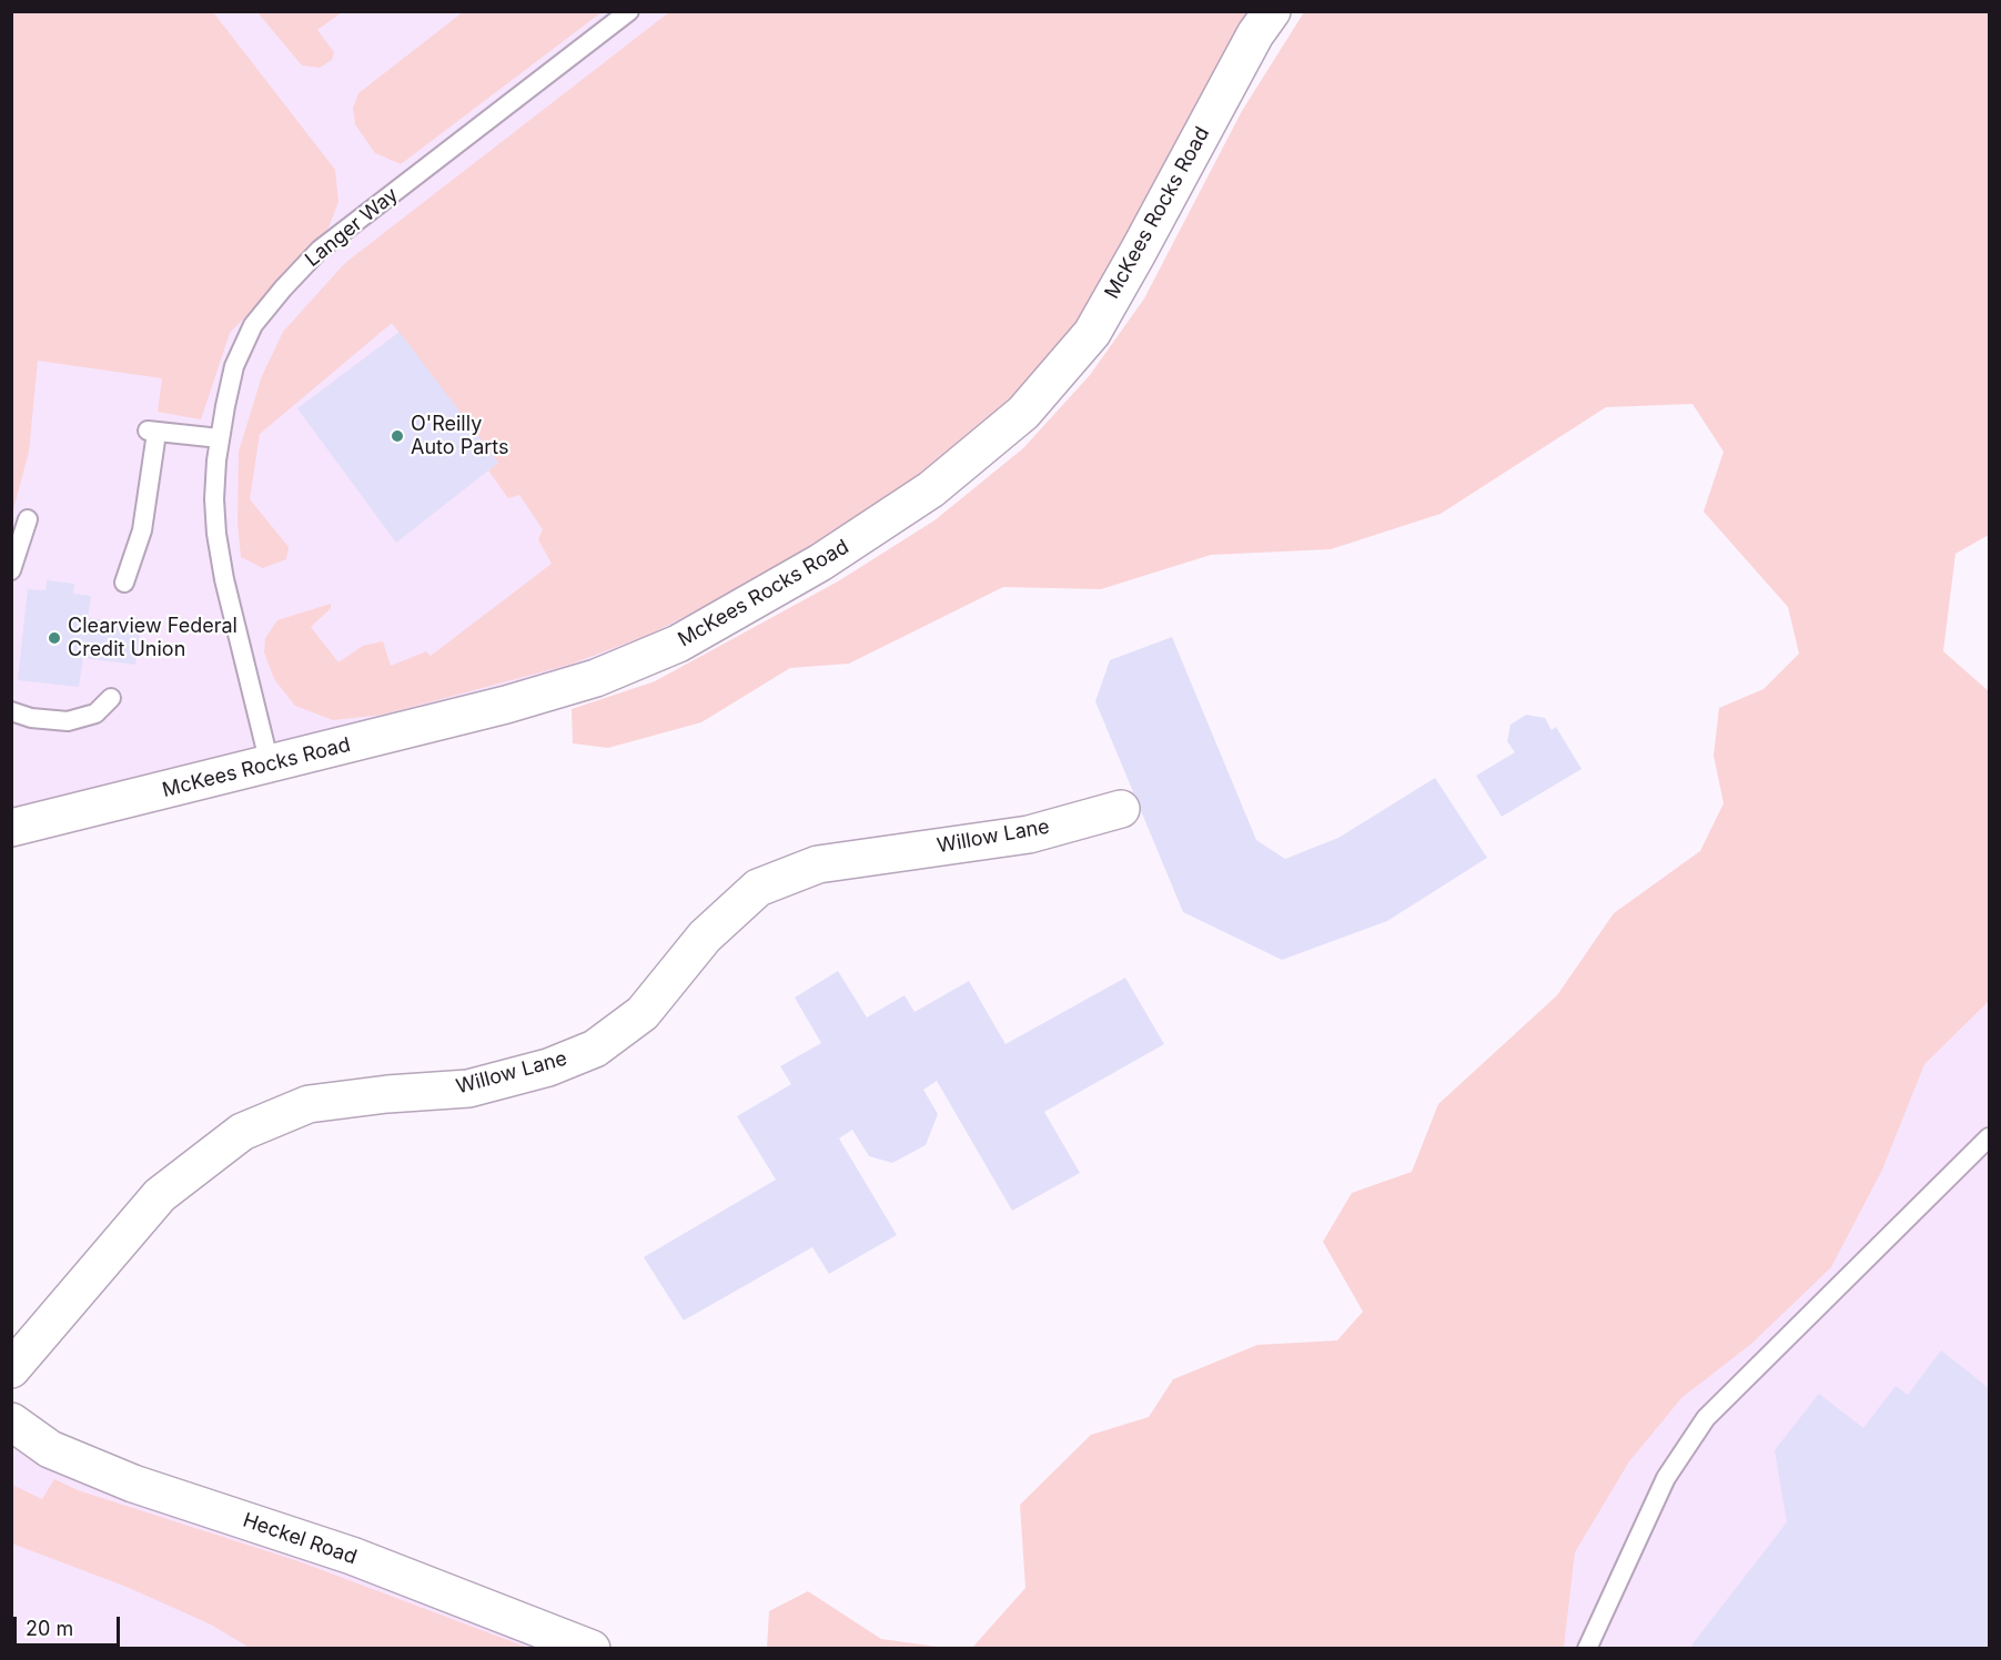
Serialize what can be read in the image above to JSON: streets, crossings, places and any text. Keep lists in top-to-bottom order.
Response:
{
  "streets": {
    "street": ["McKees Rocks Road", "Willow Lane", "Heckel Road"],
    "lane": ["Langer Way"]
  },
  "crossings": [
    ["McKees Rocks Road", "Langer Way"]
  ],
  "places": ["O'Reilly Auto Parts", "Clearview Federal Credit Union"],
  "scale_bar": "20 m"
}
